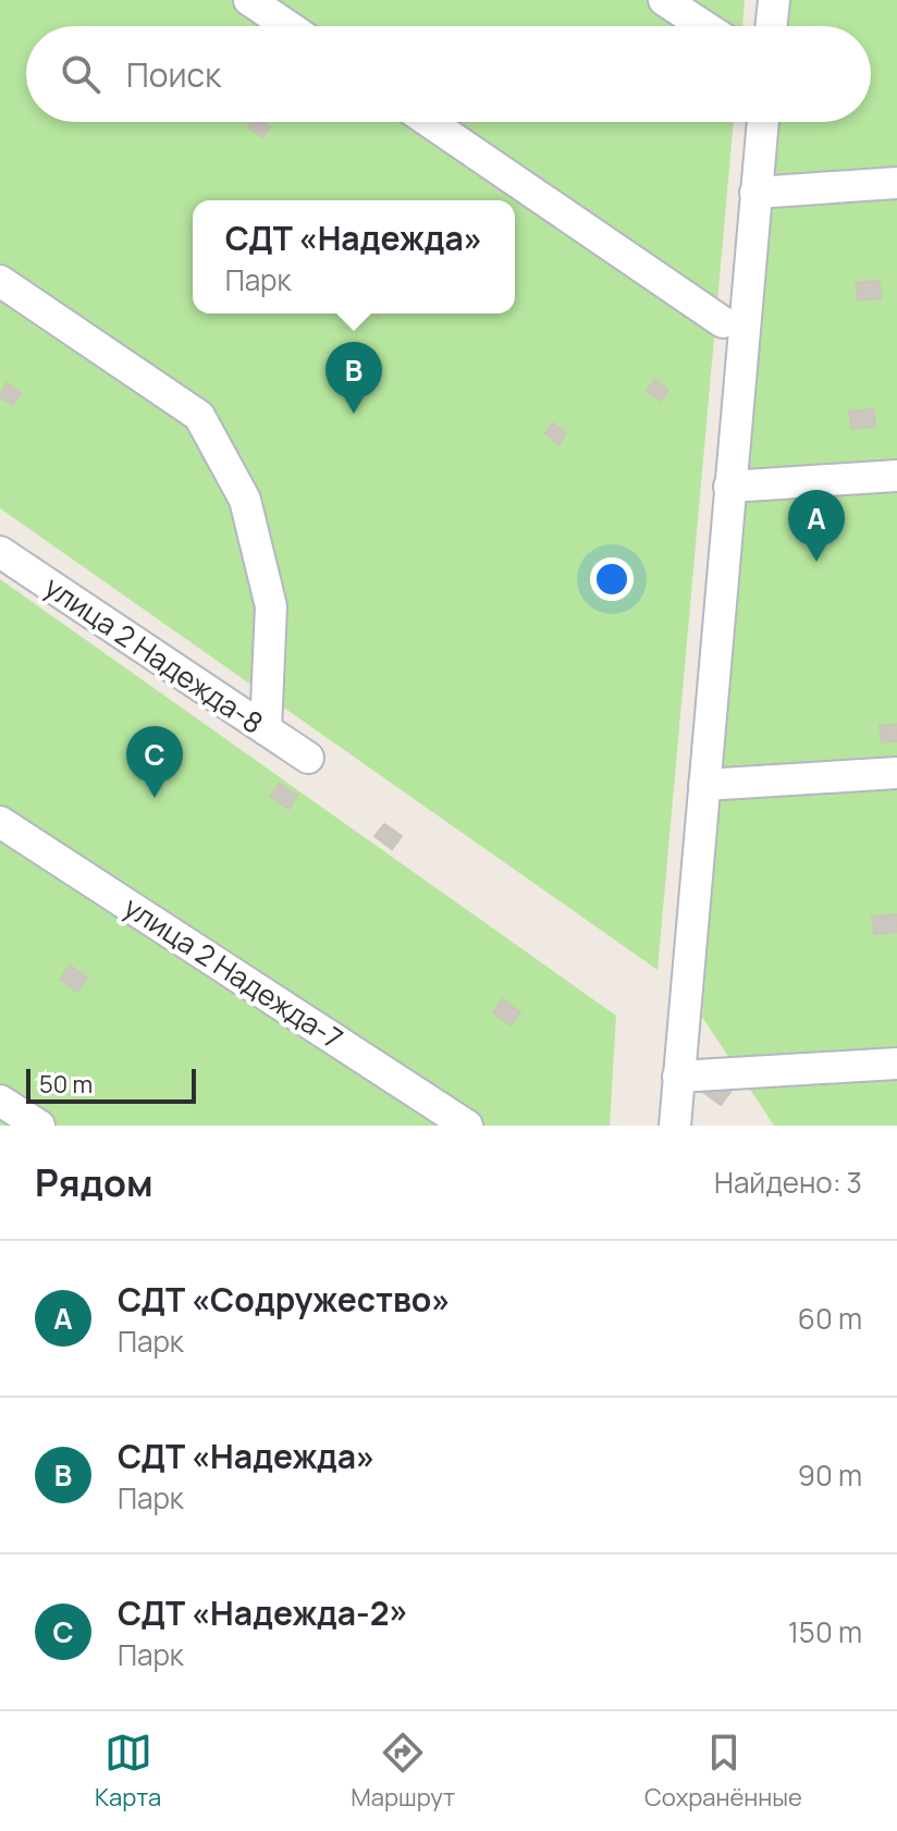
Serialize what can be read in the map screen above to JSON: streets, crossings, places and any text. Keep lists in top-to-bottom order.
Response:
{
  "streets": {
    "street": ["улица 2 Надежда-8", "улица 2 Надежда-7"]
  },
  "scale_bar": "50 m",
  "page": {
    "search": "Поиск",
    "popup": ["СДТ «Надежда»", "Парк"],
    "pins": ["B", "A", "C"],
    "scale": "50 m",
    "heading": ["Рядом", "Найдено: 3"],
    "list": [
      {
        "mark": "A",
        "name": "СДТ «Содружество»",
        "note": "Парк",
        "value": "60 m"
      },
      {
        "mark": "B",
        "name": "СДТ «Надежда»",
        "note": "Парк",
        "value": "90 m"
      },
      {
        "mark": "C",
        "name": "СДТ «Надежда-2»",
        "note": "Парк",
        "value": "150 m"
      }
    ],
    "nav": ["Карта", "Маршрут", "Сохранённые"]
  }
}
